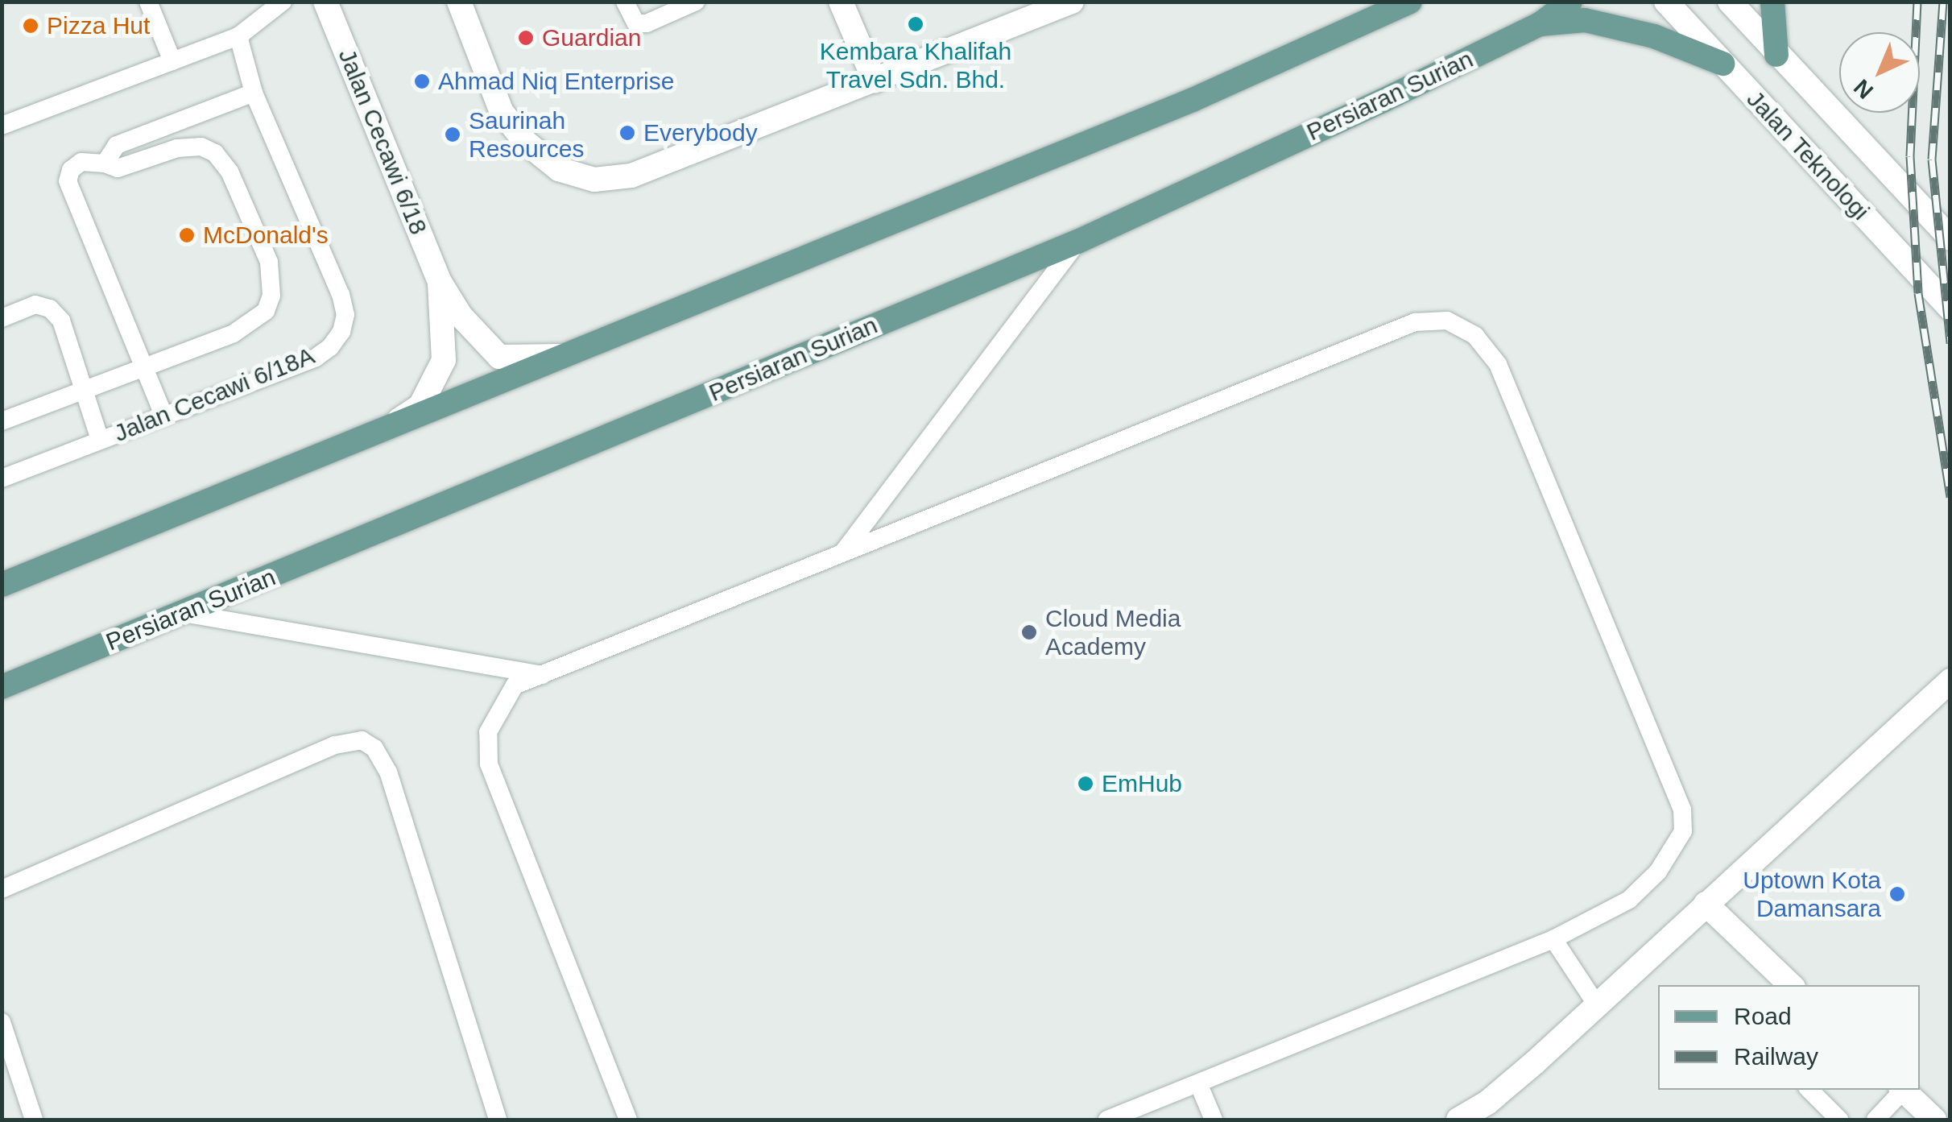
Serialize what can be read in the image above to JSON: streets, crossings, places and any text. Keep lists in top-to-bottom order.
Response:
{
  "streets": {
    "main road": ["Persiaran Surian"],
    "street": ["Jalan Cecawi 6/18", "Jalan Teknologi"],
    "lane": ["Jalan Cecawi 6/18A"]
  },
  "places": [
    "Kembara Khalifah Travel Sdn. Bhd.",
    "Pizza Hut",
    "Guardian",
    "Ahmad Niq Enterprise",
    "Everybody",
    "Saurinah Resources",
    "McDonald's",
    "Cloud Media Academy",
    "EmHub",
    "Uptown Kota Damansara"
  ],
  "legend": ["Road", "Railway"],
  "north": "bottom left"
}
